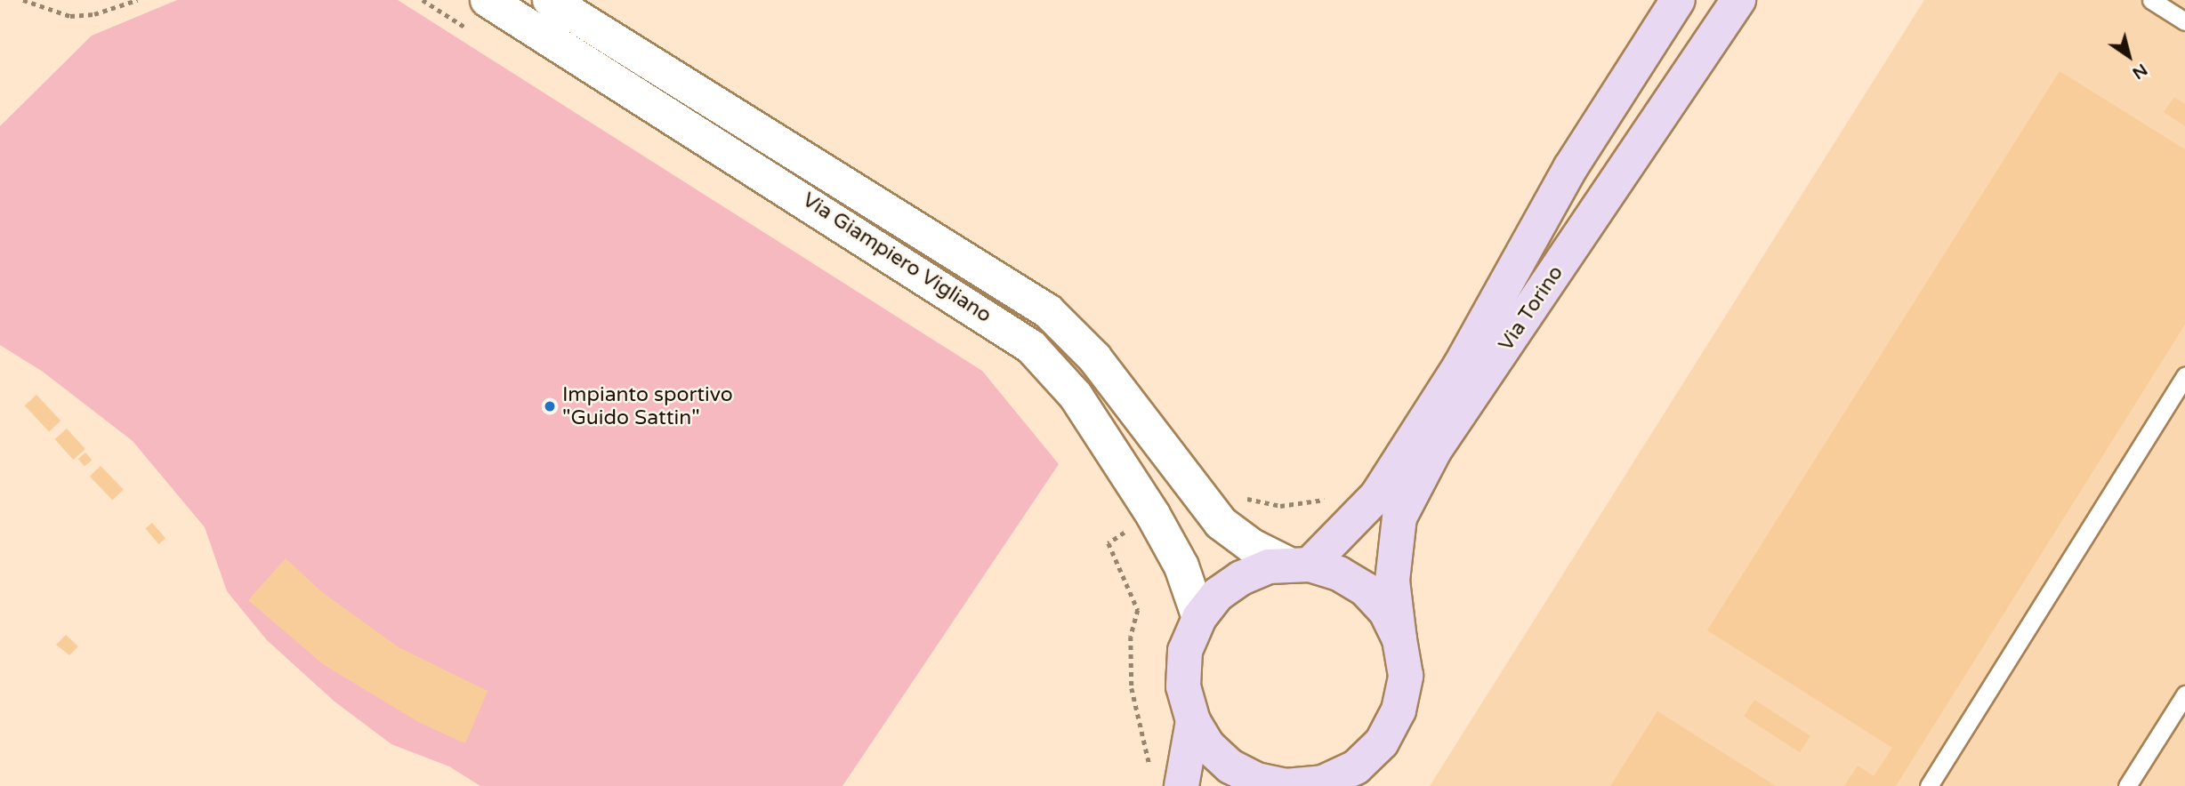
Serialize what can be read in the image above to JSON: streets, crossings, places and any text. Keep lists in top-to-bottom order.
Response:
{
  "streets": {
    "main road": ["Via Torino"],
    "street": ["Via Giampiero Vigliano"]
  },
  "crossings": [
    ["Via Giampiero Vigliano", "Via Torino"]
  ],
  "places": ["Impianto sportivo \"Guido Sattin\""],
  "north": "bottom right"
}
